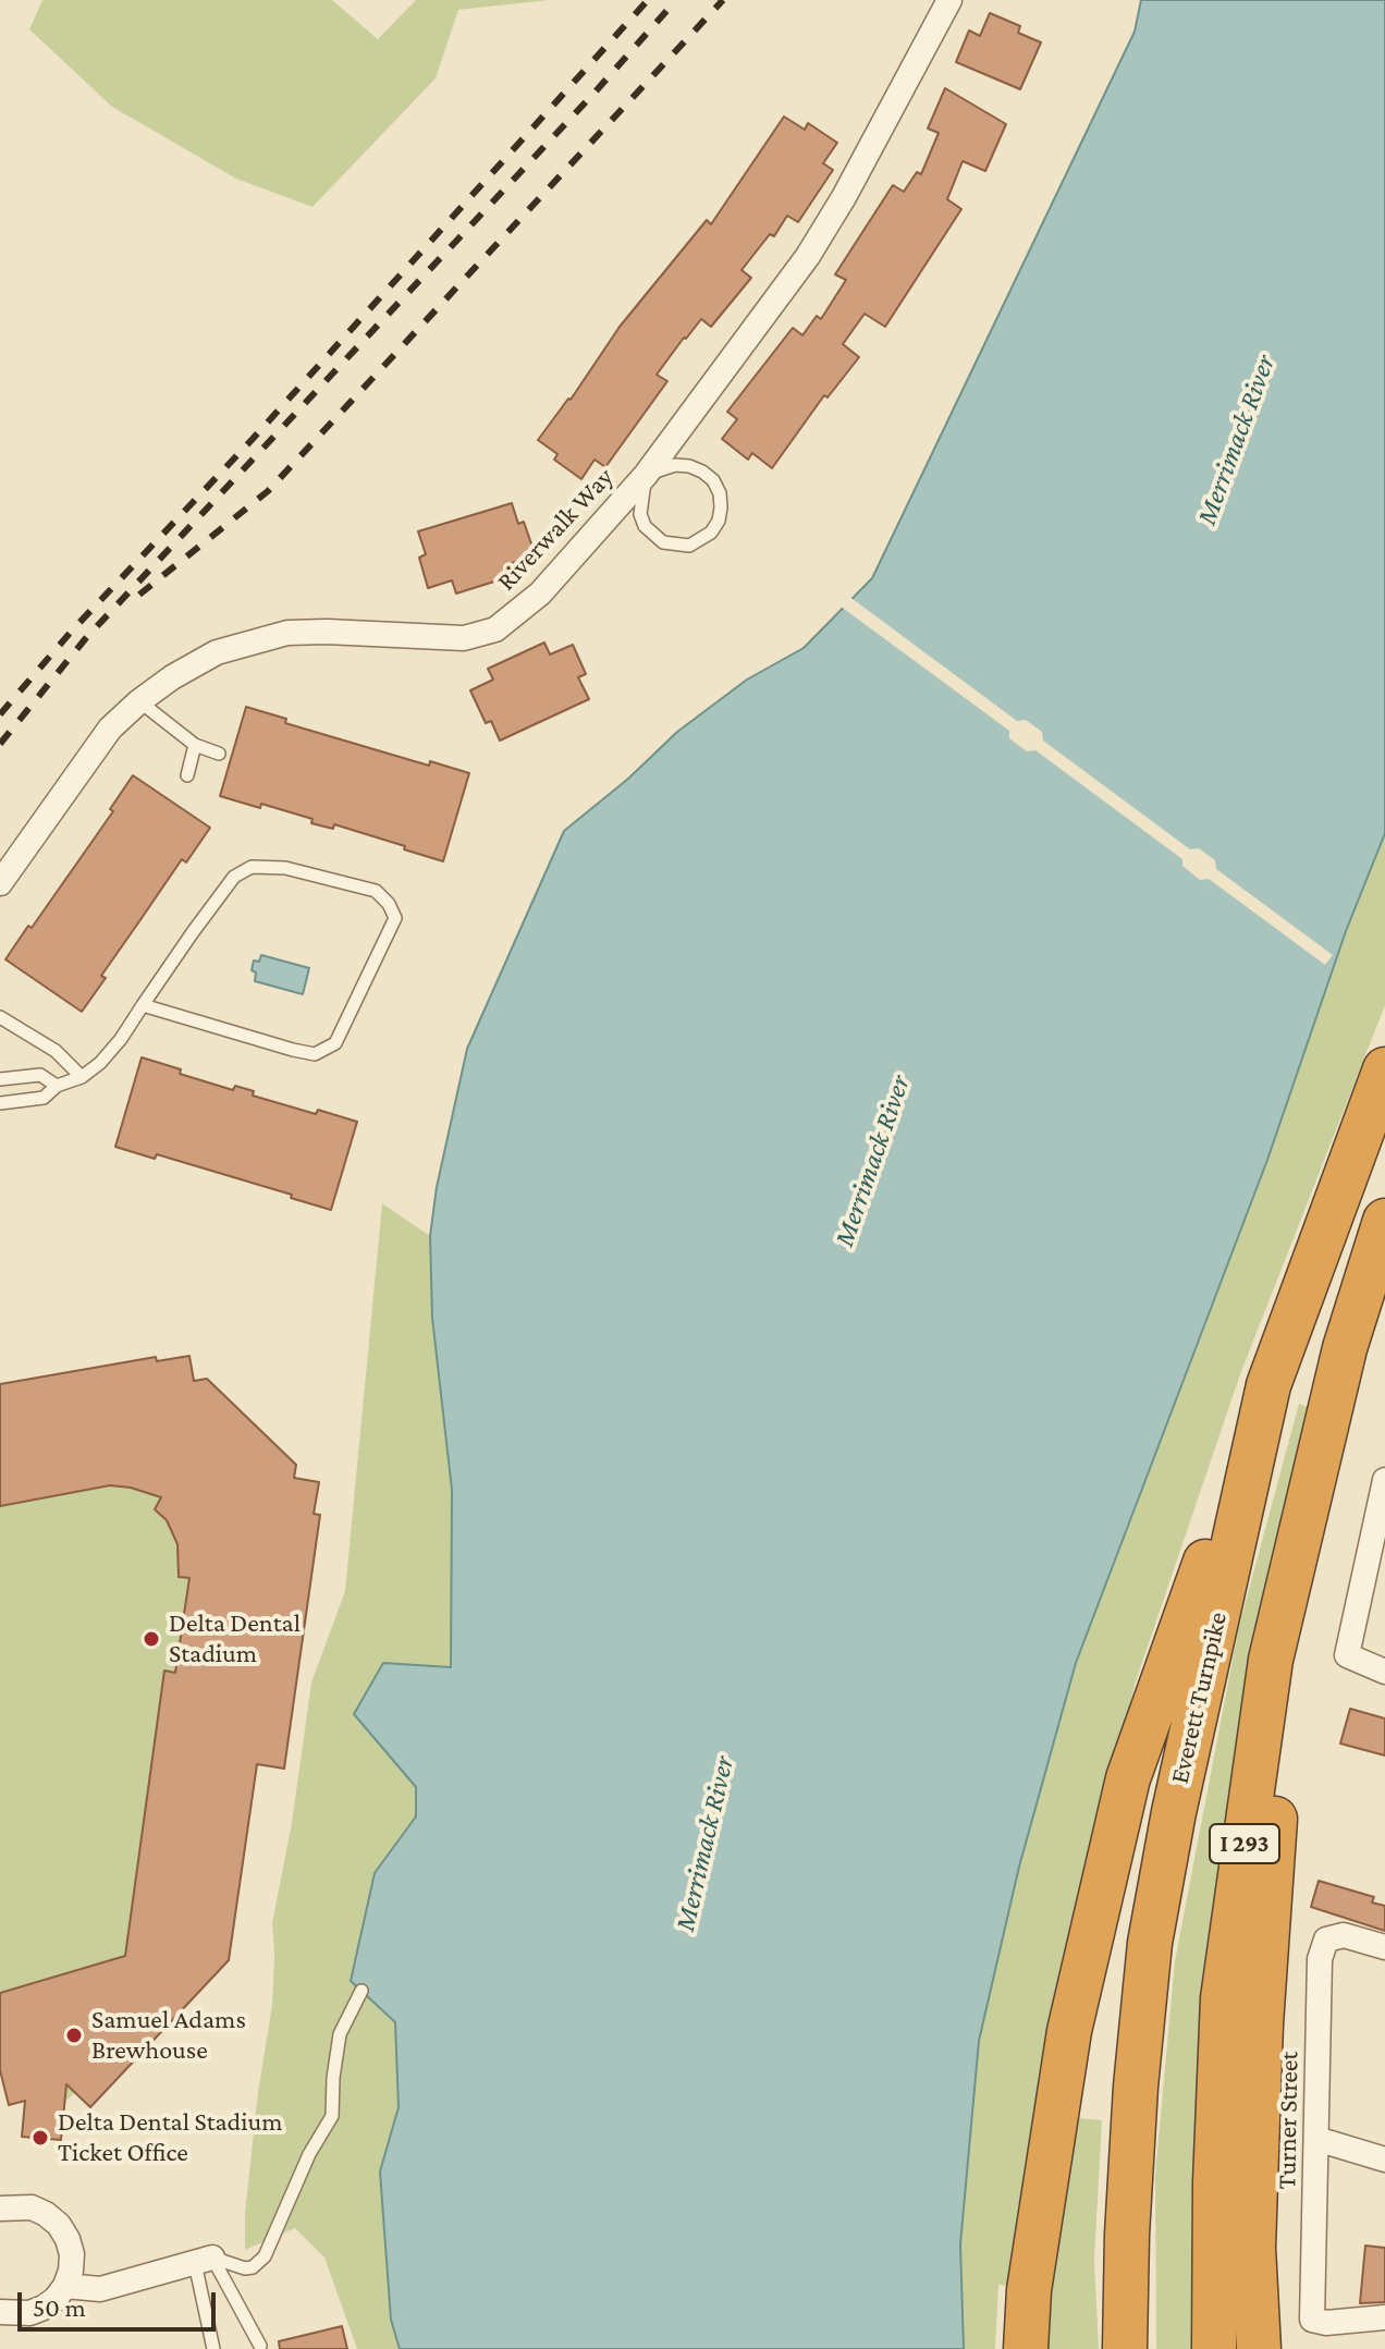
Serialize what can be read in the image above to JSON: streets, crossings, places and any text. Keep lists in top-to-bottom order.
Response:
{
  "streets": {
    "highway": ["Everett Turnpike", "I 293"],
    "street": ["Riverwalk Way", "Turner Street"]
  },
  "water": ["Merrimack River"],
  "places": ["Delta Dental Stadium", "Samuel Adams Brewhouse", "Delta Dental Stadium Ticket Office"],
  "scale_bar": "50 m"
}
